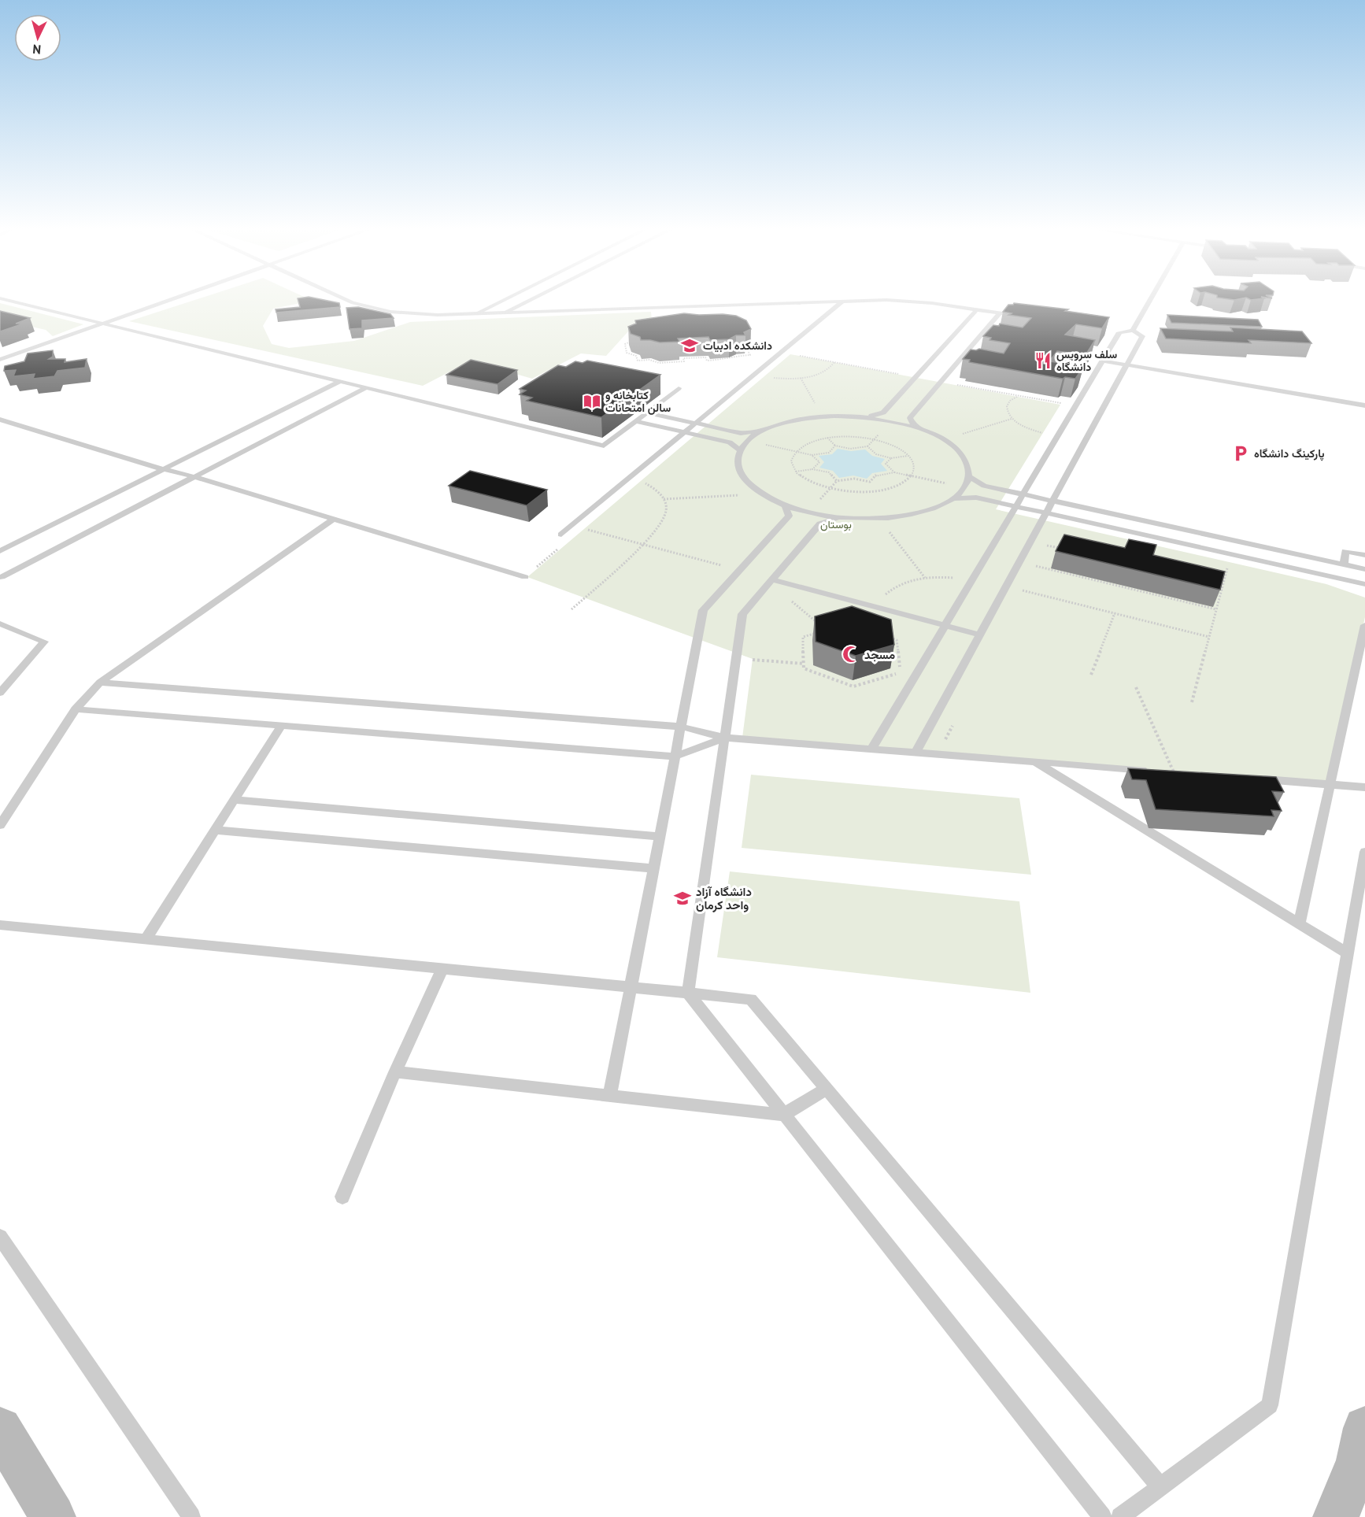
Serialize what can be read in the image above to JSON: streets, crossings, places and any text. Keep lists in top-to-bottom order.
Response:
{
  "parks": ["بوستان"],
  "places": {
    "school or university": ["دانشکده ادبیات", "دانشگاه آزاد واحد کرمان"],
    "restaurant": ["سلف سرویس دانشگاه"],
    "library": ["کتابخانه و سالن امتحانات"],
    "parking": ["پارکینگ دانشگاه"],
    "mosque": ["مسجد"]
  },
  "north": "bottom"
}
